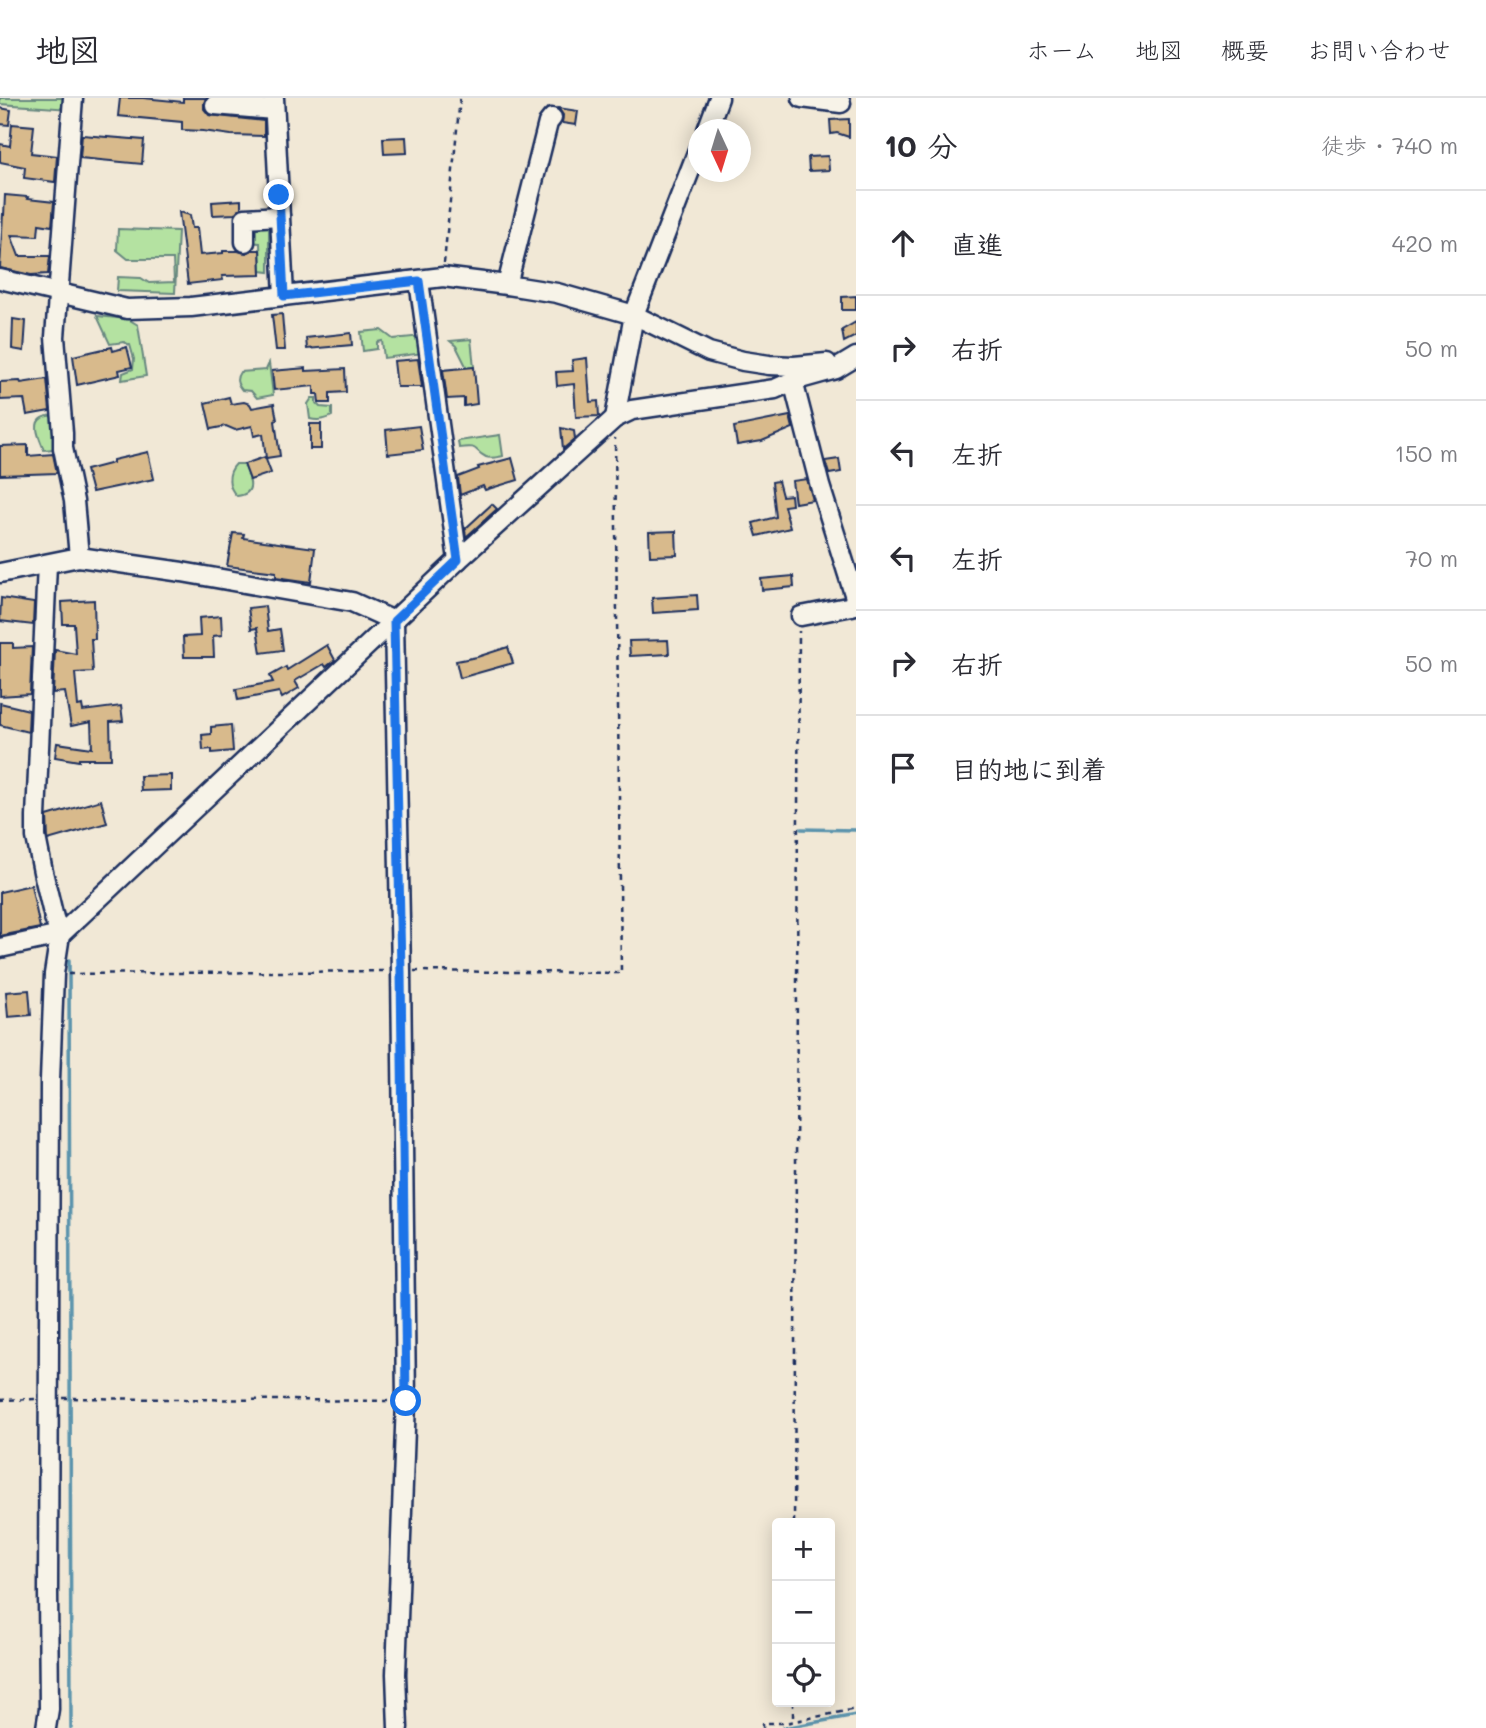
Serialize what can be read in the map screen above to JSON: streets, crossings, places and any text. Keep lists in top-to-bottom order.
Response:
{
  "north": "bottom",
  "page": {
    "header": "地図",
    "nav": [
      "ホーム",
      "地図",
      "概要",
      "お問い合わせ"
    ],
    "heading": ["10 分", "徒歩 · 740 m"],
    "list": [
      ["直進", "420 m"],
      ["右折", "50 m"],
      ["左折", "150 m"],
      ["左折", "70 m"],
      ["右折", "50 m"],
      "目的地に到着"
    ],
    "map_buttons": ["+", "−"]
  }
}
